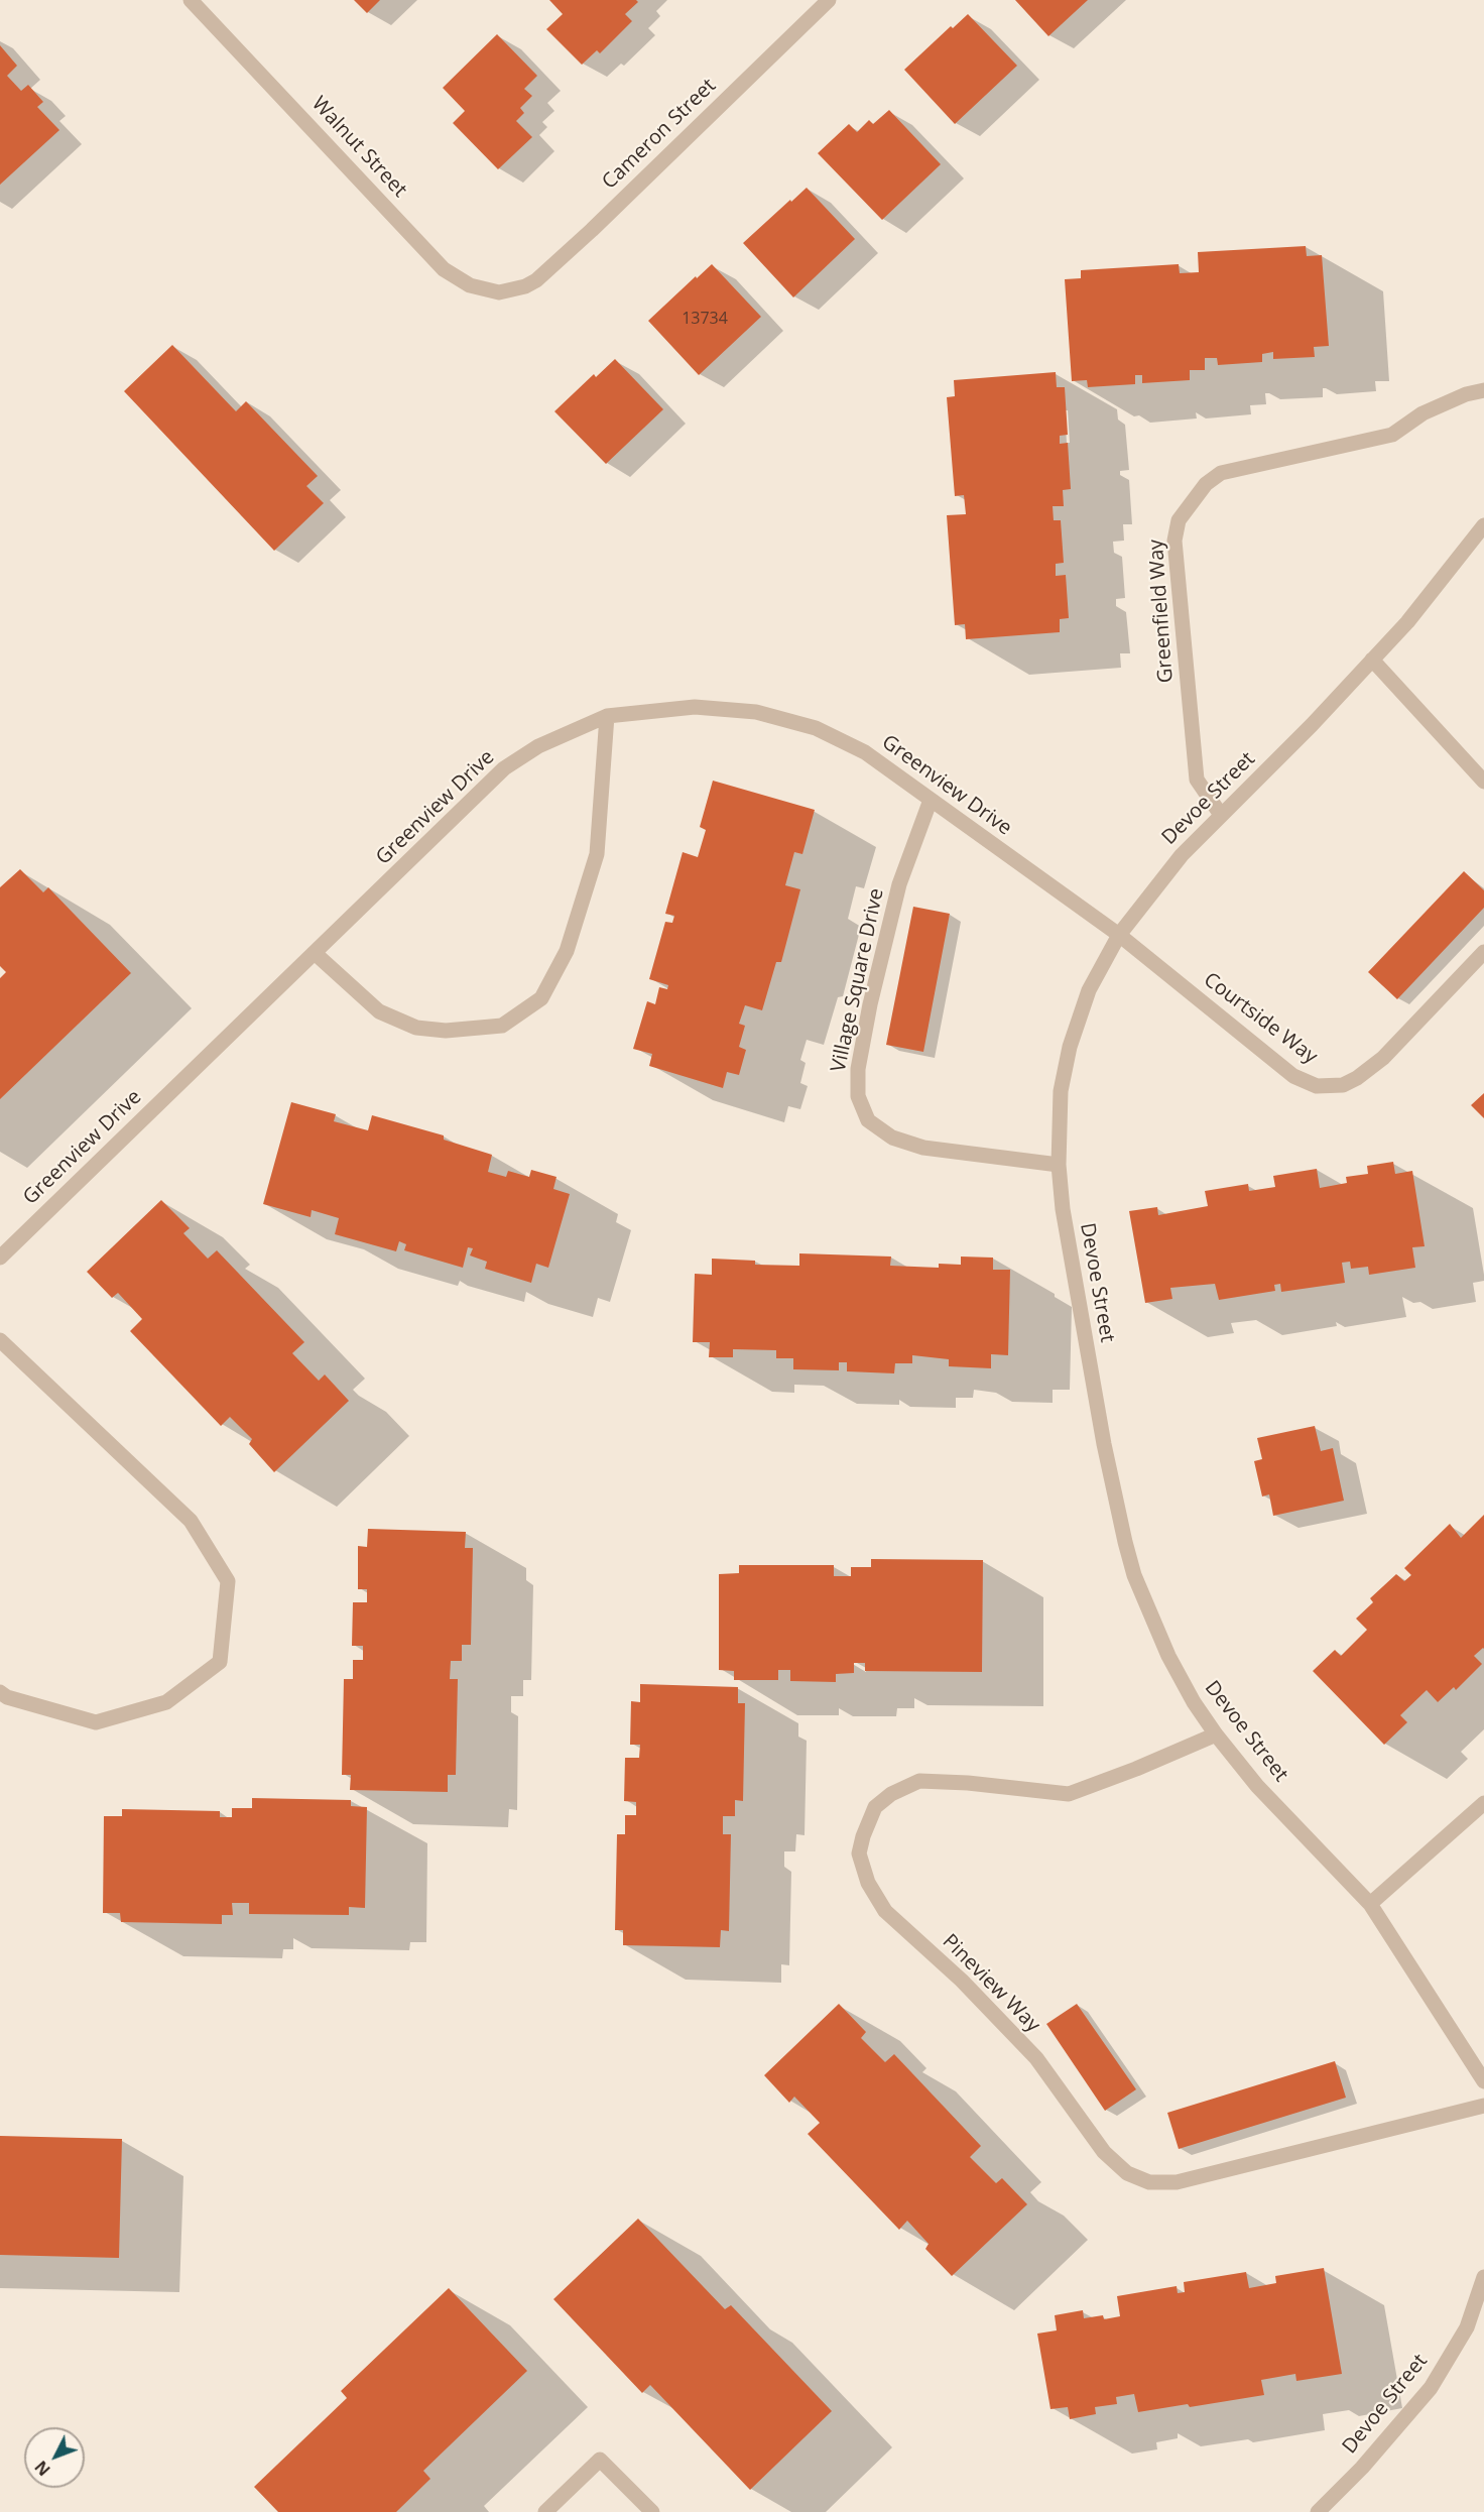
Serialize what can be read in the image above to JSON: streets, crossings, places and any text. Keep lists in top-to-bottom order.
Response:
{
  "streets": {
    "street": [
      "Cameron Street",
      "Walnut Street",
      "Greenfield Way",
      "Greenview Drive",
      "Devoe Street",
      "Village Square Drive",
      "Courtside Way",
      "Pineview Way"
    ]
  },
  "crossings": [
    ["Cameron Street", "Walnut Street"],
    ["Greenfield Way", "Devoe Street"],
    ["Greenview Drive", "Devoe Street"],
    ["Greenview Drive", "Village Square Drive"],
    ["Greenview Drive", "Courtside Way"],
    ["Devoe Street", "Village Square Drive"],
    ["Devoe Street", "Courtside Way"],
    ["Devoe Street", "Pineview Way"]
  ],
  "house_numbers": ["13734"],
  "north": "bottom left"
}
